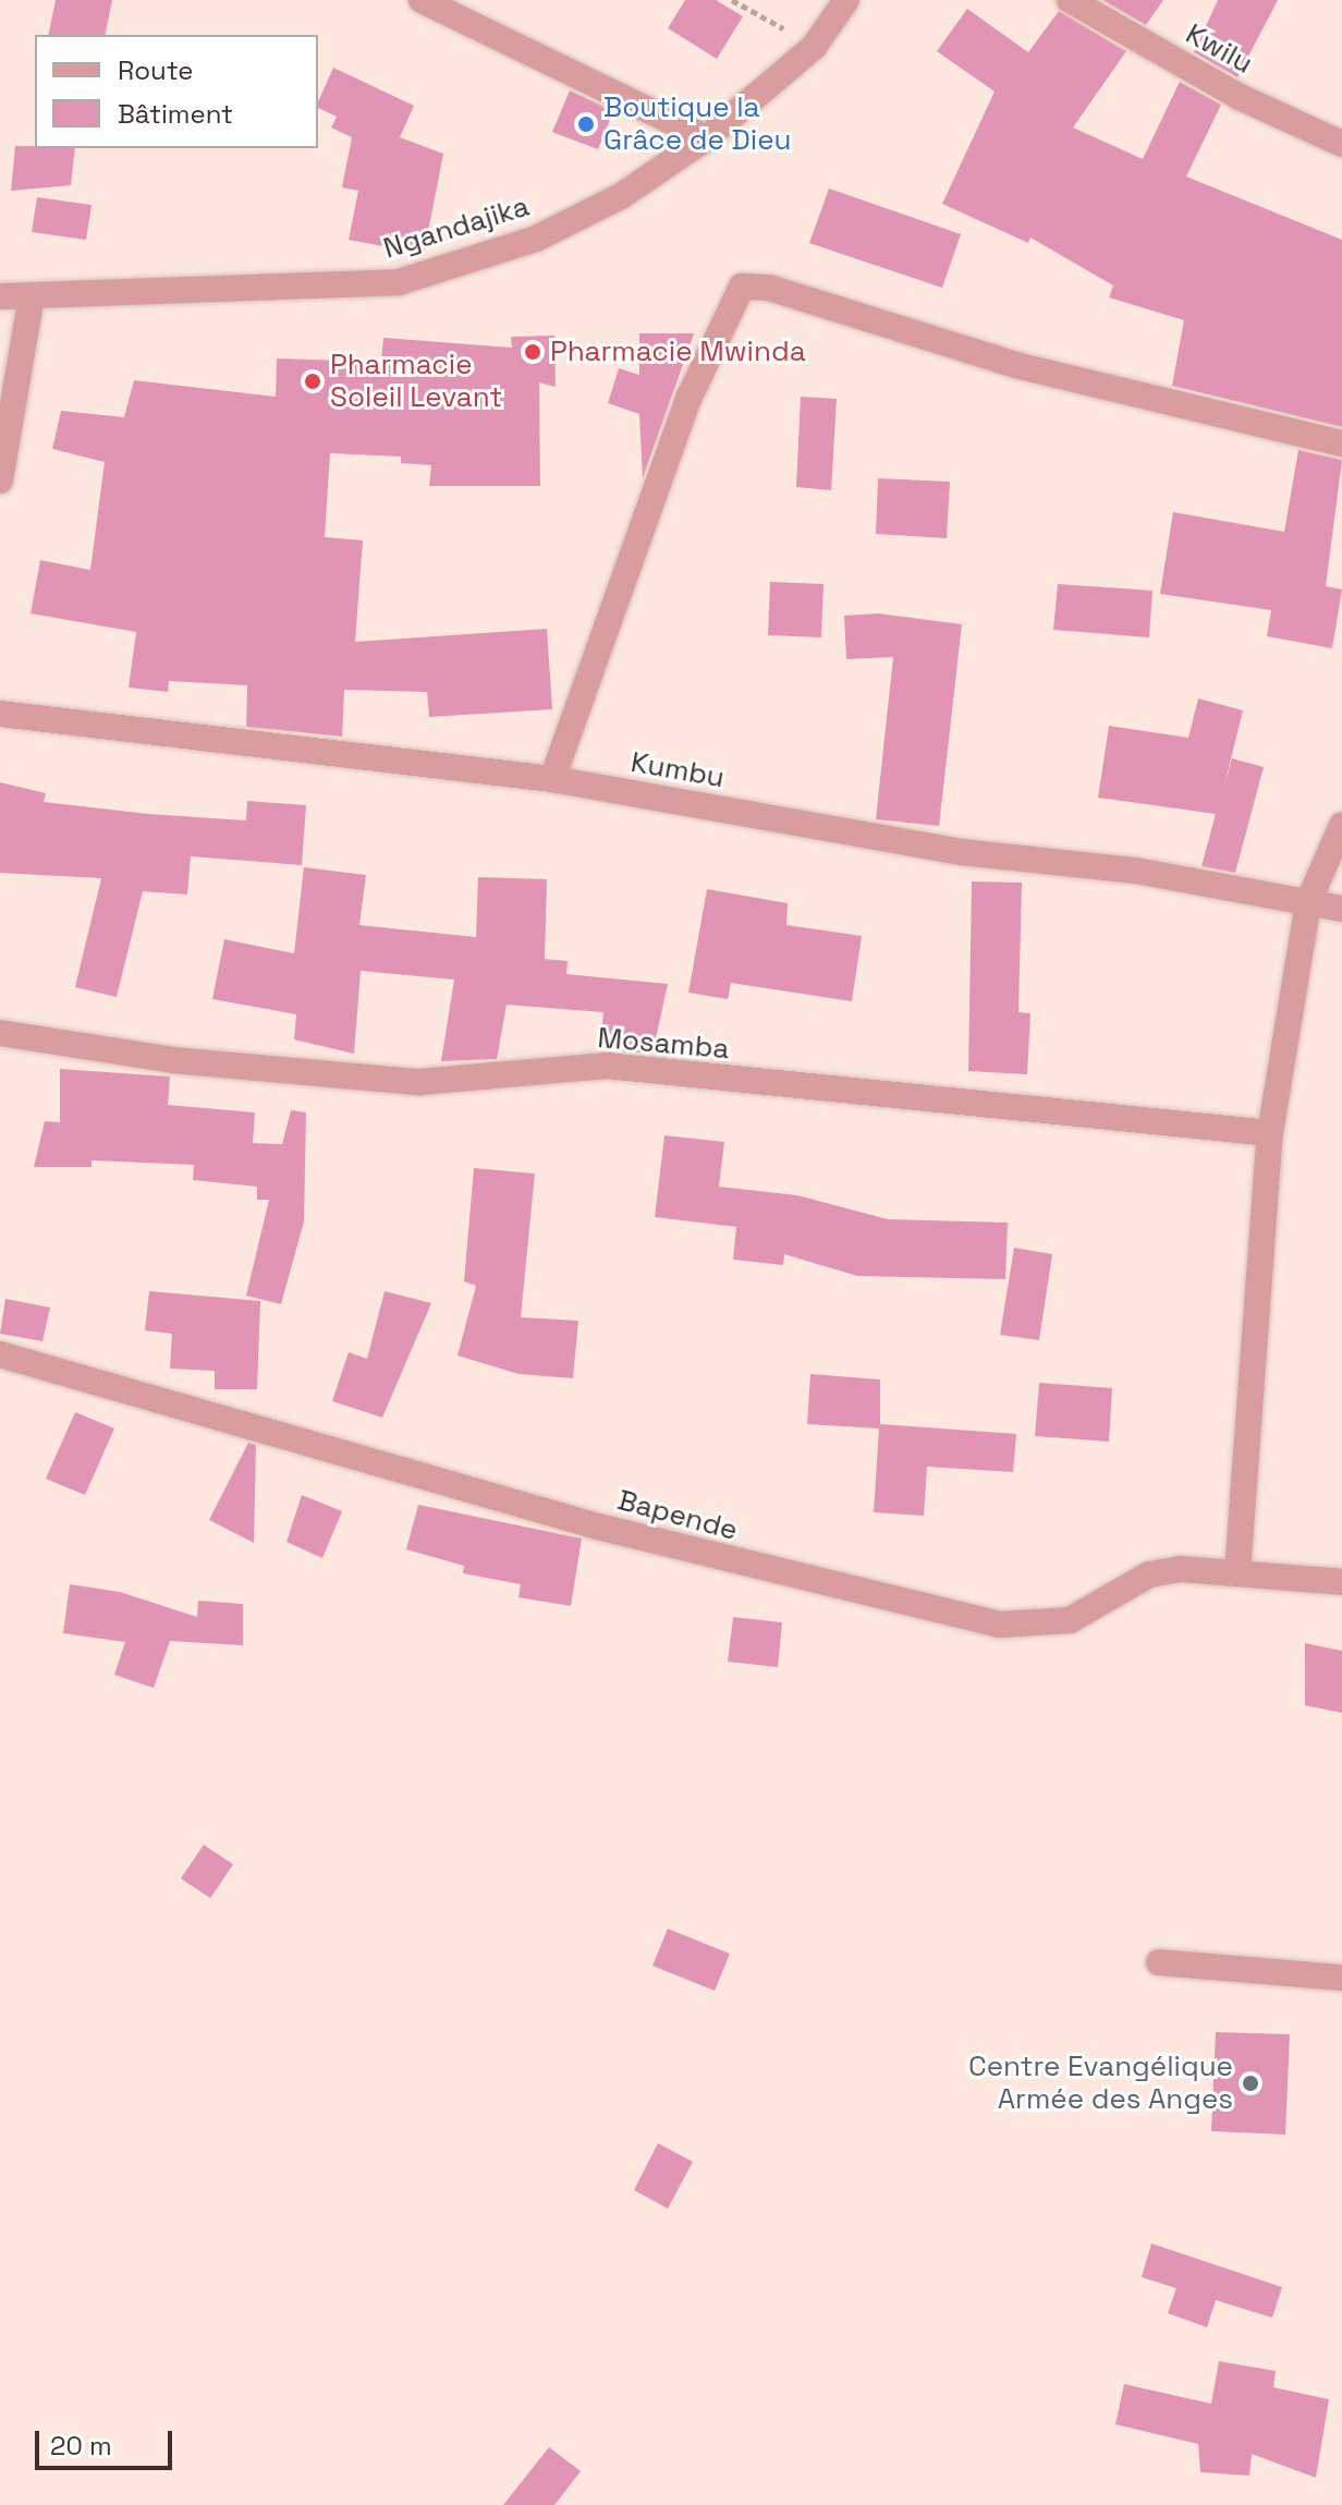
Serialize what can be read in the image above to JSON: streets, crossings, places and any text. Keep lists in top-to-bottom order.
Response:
{
  "streets": {
    "street": [
      "Kwilu",
      "Ngandajika",
      "Kumbu",
      "Mosamba",
      "Bapende"
    ]
  },
  "places": [
    "Boutique la Grâce de Dieu",
    "Pharmacie Mwinda",
    "Pharmacie Soleil Levant",
    "Centre Evangélique Armée des Anges"
  ],
  "legend": ["Route", "Bâtiment"],
  "scale_bar": "20 m"
}
